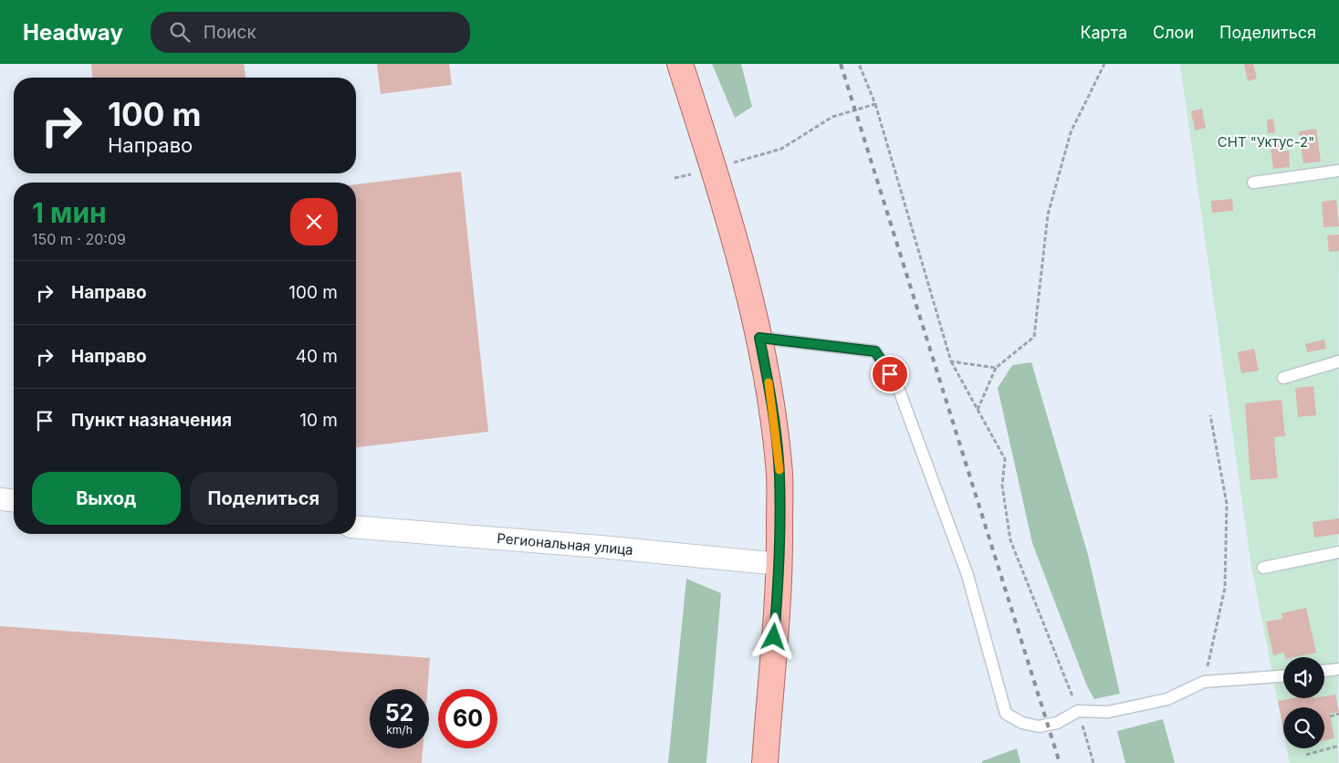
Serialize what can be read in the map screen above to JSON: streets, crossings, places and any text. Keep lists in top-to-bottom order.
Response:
{
  "streets": {
    "street": ["Региональная улица"]
  },
  "parks": ["СНТ \"Уктус-2\""],
  "page": {
    "header": "Headway",
    "search": "Поиск",
    "nav": ["Карта", "Слои", "Поделиться"],
    "turn": ["100 m", "Направо"],
    "heading": ["1 мин", "150 m · 20:09"],
    "list": [
      {
        "name": "Направо",
        "value": "100 m"
      },
      {
        "name": "Направо",
        "value": "40 m"
      },
      {
        "name": "Пункт назначения",
        "value": "10 m"
      }
    ],
    "buttons": ["Выход", "Поделиться"],
    "speed": "52 km/h",
    "limit": "60"
  }
}
